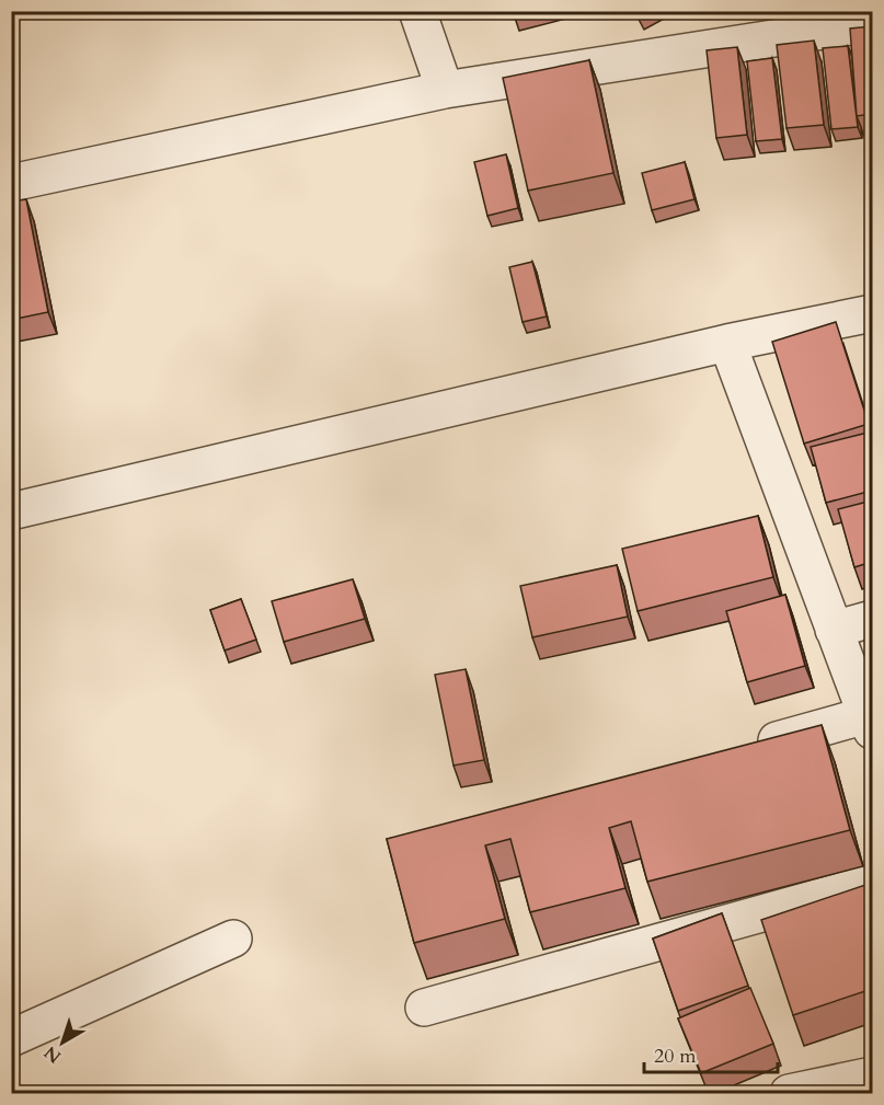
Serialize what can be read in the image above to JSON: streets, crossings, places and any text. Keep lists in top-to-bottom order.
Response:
{
  "scale_bar": "20 m",
  "north": "bottom left"
}
